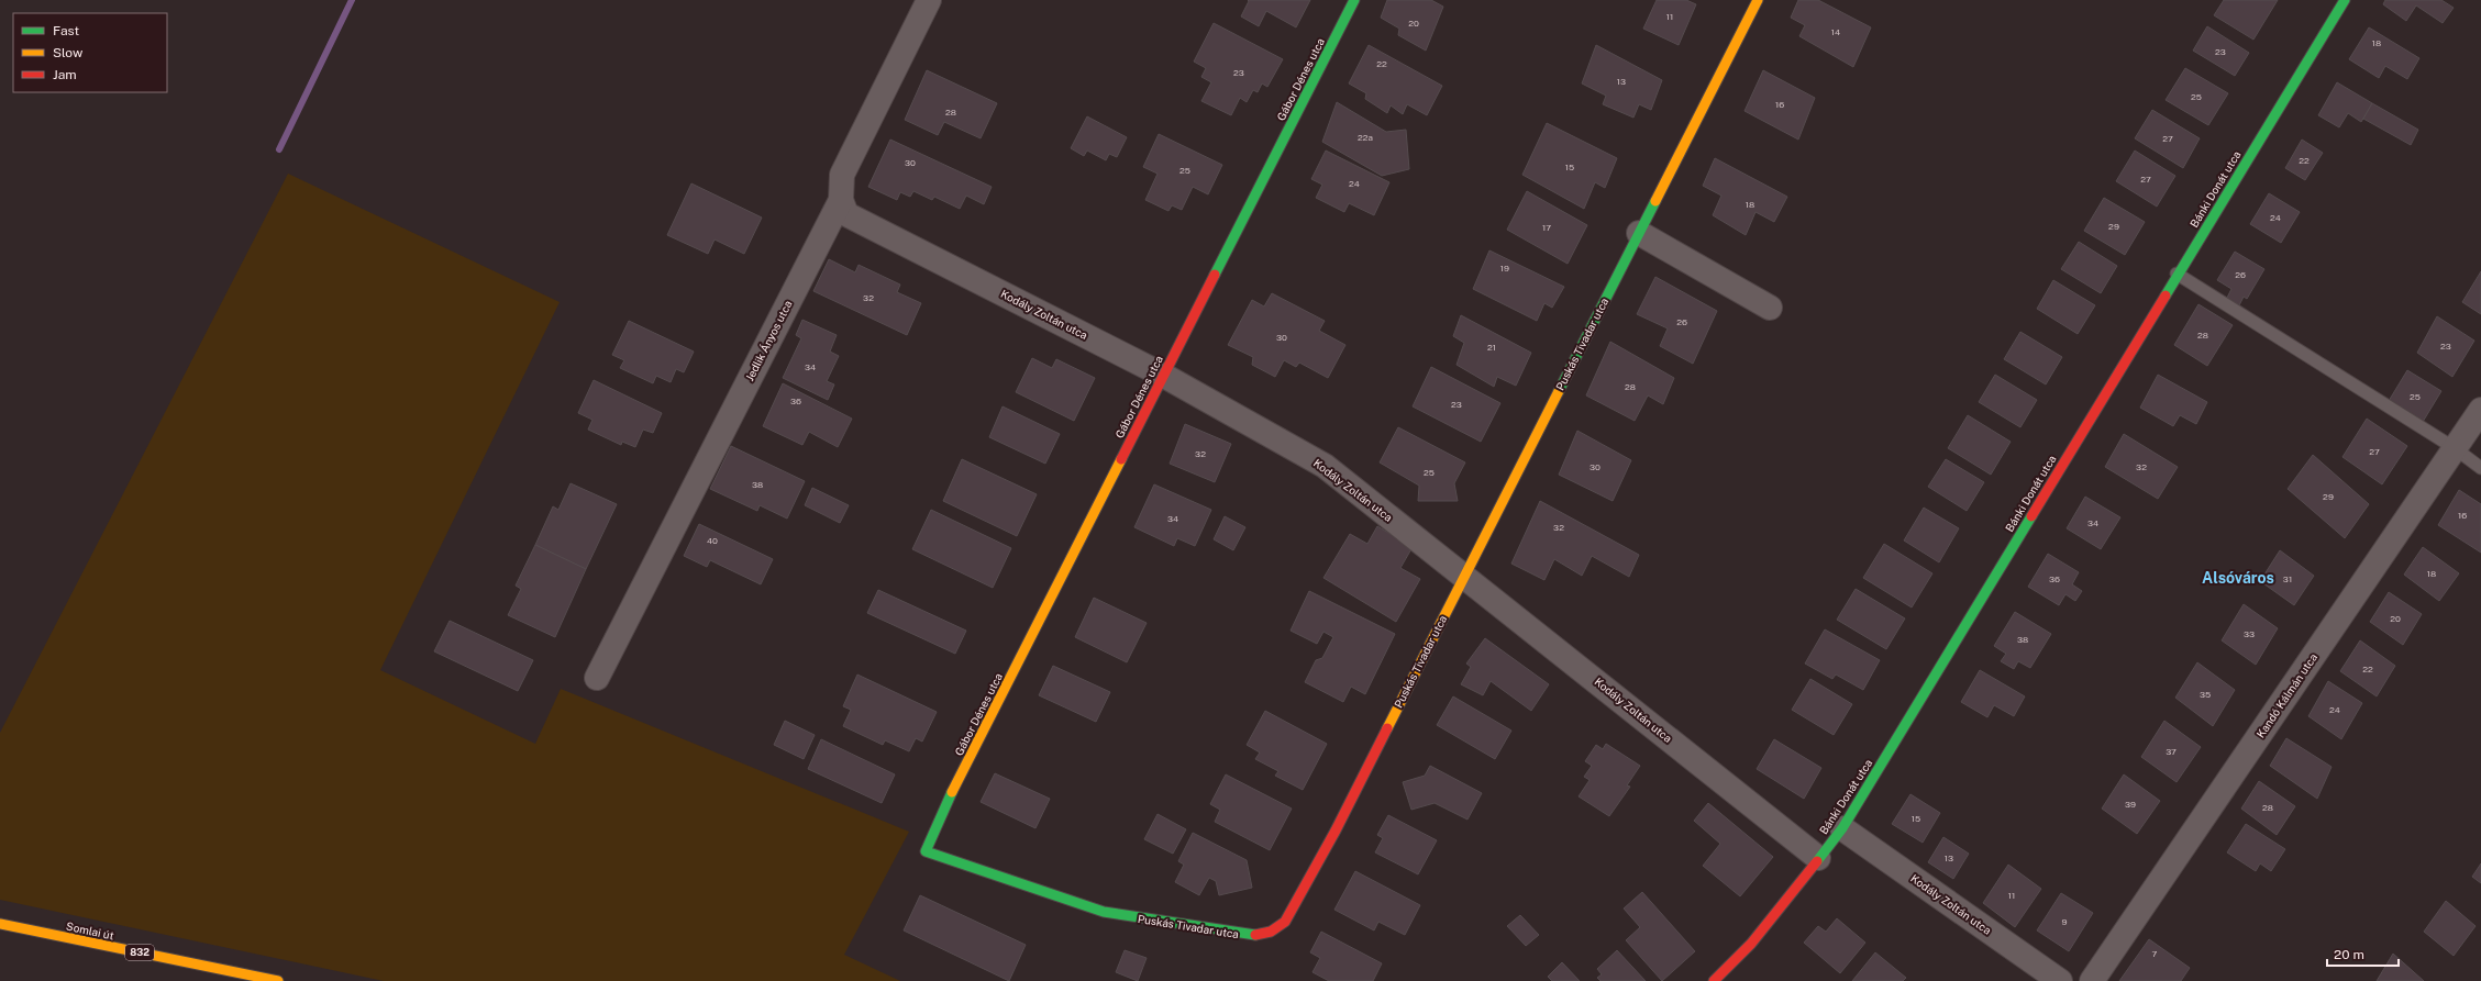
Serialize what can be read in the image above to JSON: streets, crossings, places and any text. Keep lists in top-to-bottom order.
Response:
{
  "streets": {
    "street": [
      "Gábor Dénes utca",
      "Bánki Donát utca",
      "Kodály Zoltán utca",
      "Jedlik Ányos utca",
      "Puskás Tivadar utca",
      "Kandó Kálmán utca",
      "Somlai út",
      "832"
    ]
  },
  "crossings": [
    ["Gábor Dénes utca", "Kodály Zoltán utca"],
    ["Gábor Dénes utca", "Puskás Tivadar utca"],
    ["Bánki Donát utca", "Kodály Zoltán utca"],
    ["Kodály Zoltán utca", "Jedlik Ányos utca"],
    ["Kodály Zoltán utca", "Puskás Tivadar utca"]
  ],
  "districts": ["Alsóváros"],
  "house_numbers": [
    "11",
    "20",
    "14",
    "18",
    "23",
    "22",
    "23",
    "13",
    "25",
    "16",
    "28",
    "22a",
    "27",
    "22",
    "30",
    "15",
    "25",
    "27",
    "24",
    "18",
    "24",
    "29",
    "17",
    "19",
    "26",
    "32",
    "26",
    "28",
    "30",
    "23",
    "21",
    "34",
    "28",
    "25",
    "36",
    "23",
    "27",
    "32",
    "30",
    "32",
    "25",
    "38",
    "29",
    "16",
    "34",
    "34",
    "32",
    "40",
    "18",
    "36",
    "31",
    "20",
    "33",
    "38",
    "22",
    "35",
    "24",
    "37",
    "39",
    "28",
    "15",
    "13",
    "11",
    "9",
    "7"
  ],
  "legend": ["Fast", "Slow", "Jam"],
  "scale_bar": "20 m"
}
